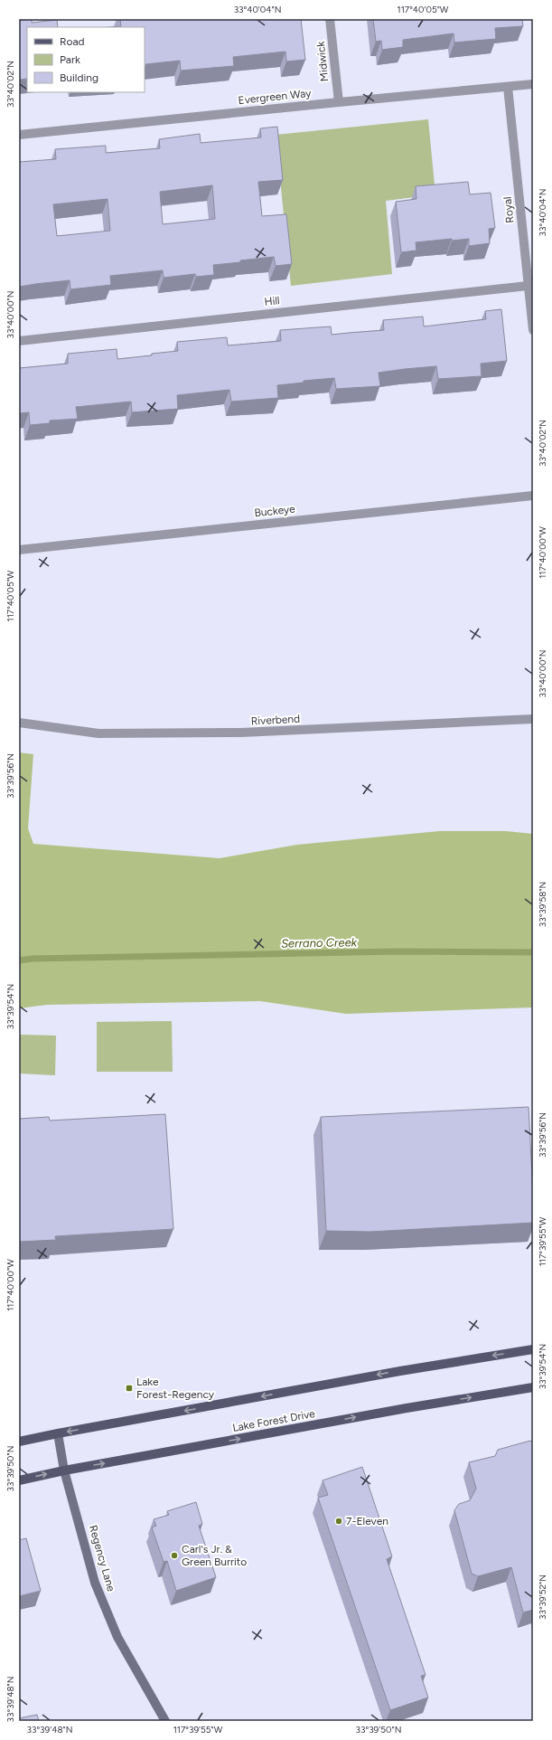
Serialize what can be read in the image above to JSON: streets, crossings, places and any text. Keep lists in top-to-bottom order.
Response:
{
  "streets": {
    "main road": ["Lake Forest Drive"],
    "street": [
      "Midwick",
      "Evergreen Way",
      "Royal",
      "Hill",
      "Buckeye",
      "Riverbend",
      "Regency Lane"
    ]
  },
  "crossings": [
    ["Midwick", "Evergreen Way"],
    ["Evergreen Way", "Royal"],
    ["Royal", "Hill"],
    ["Lake Forest Drive", "Regency Lane"]
  ],
  "water": ["Serrano Creek"],
  "places": {
    "transit": ["Lake Forest-Regency"],
    "other": ["7-Eleven", "Carl's Jr. & Green Burrito"]
  },
  "legend": ["Road", "Park", "Building"],
  "coordinates": [
    "33°40'04\"N",
    "117°40'05\"W",
    "33°40'02\"N",
    "33°40'00\"N",
    "117°40'00\"W",
    "33°39'56\"N",
    "33°39'58\"N",
    "33°39'54\"N",
    "117°39'55\"W",
    "33°39'50\"N",
    "33°39'52\"N",
    "33°39'48\"N"
  ]
}
